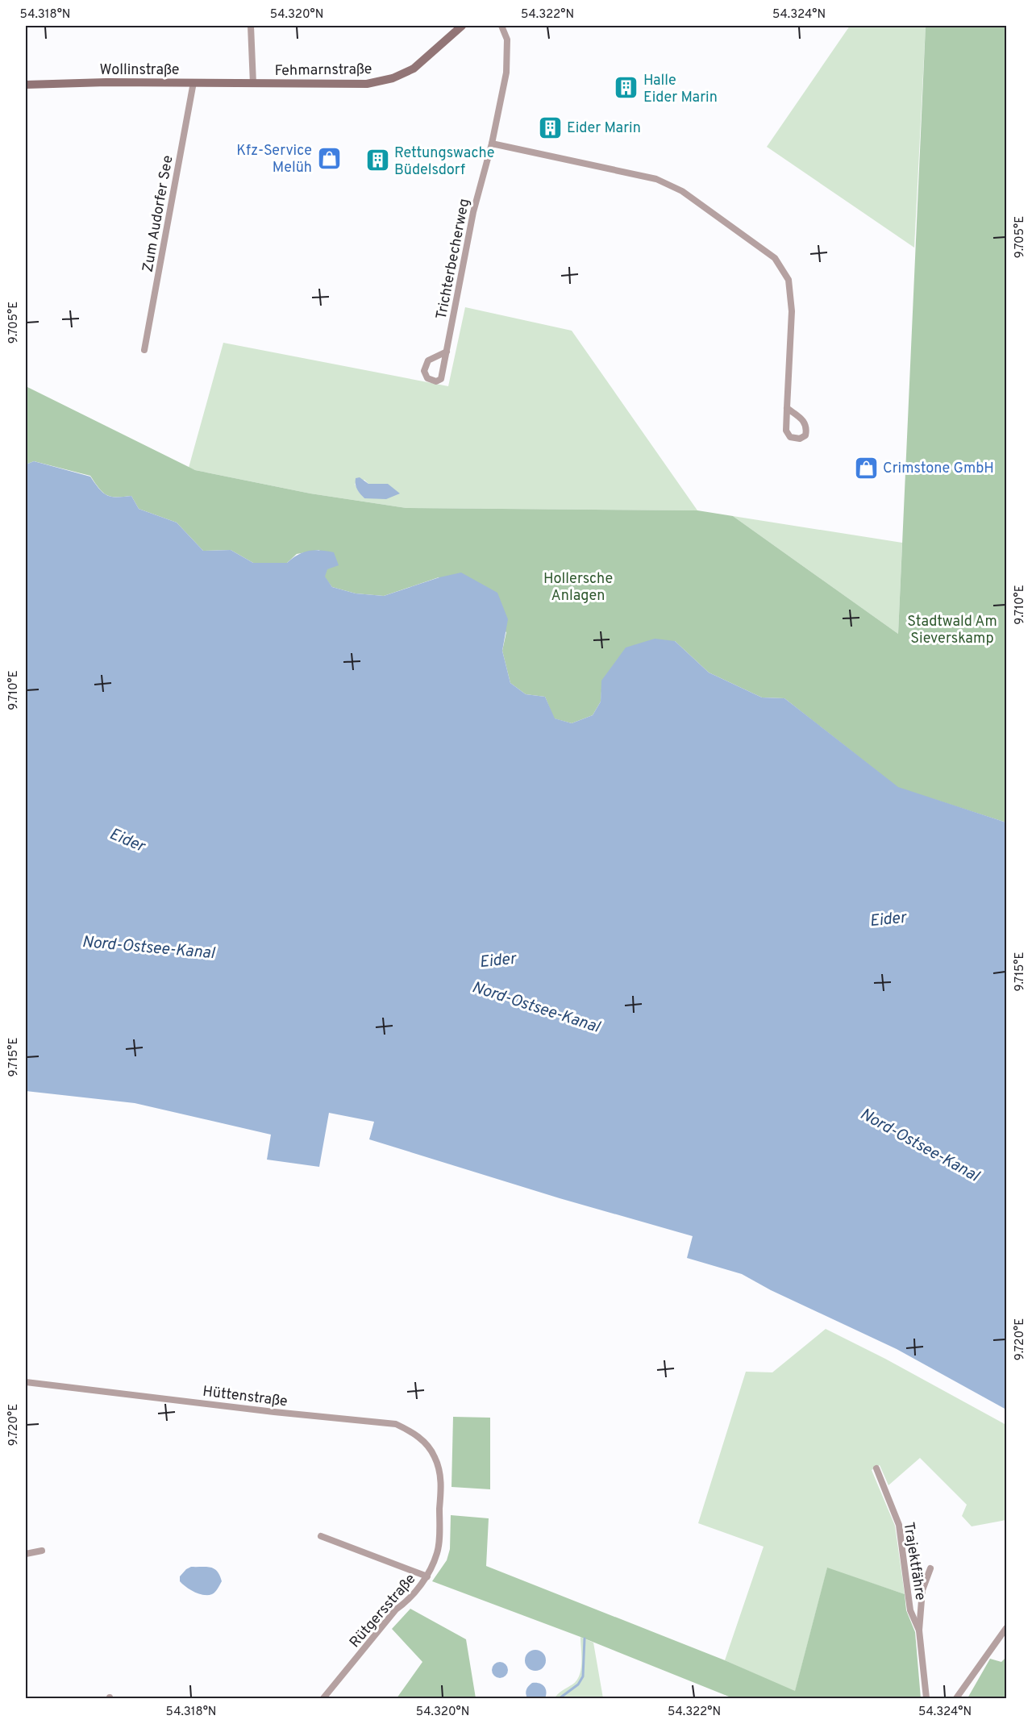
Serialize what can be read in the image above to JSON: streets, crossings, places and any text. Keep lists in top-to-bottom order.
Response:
{
  "streets": {
    "street": [
      "Wollinstraße",
      "Fehmarnstraße",
      "Zum Audorfer See",
      "Trichterbecherweg",
      "Hüttenstraße",
      "Trajektfähre",
      "Rütgersstraße"
    ]
  },
  "crossings": [
    ["Wollinstraße", "Fehmarnstraße"],
    ["Wollinstraße", "Zum Audorfer See"],
    ["Hüttenstraße", "Rütgersstraße"]
  ],
  "water": ["Eider", "Nord-Ostsee-Kanal"],
  "parks": ["Hollersche Anlagen", "Stadtwald Am Sieverskamp"],
  "places": {
    "building": ["Halle Eider Marin", "Eider Marin", "Rettungswache Büdelsdorf"],
    "shop": ["Kfz-Service Melüh", "Crimstone GmbH"]
  },
  "coordinates": [
    "54.318°N",
    "54.320°N",
    "54.322°N",
    "54.324°N",
    "9.705°E",
    "9.710°E",
    "9.715°E",
    "9.720°E"
  ]
}
